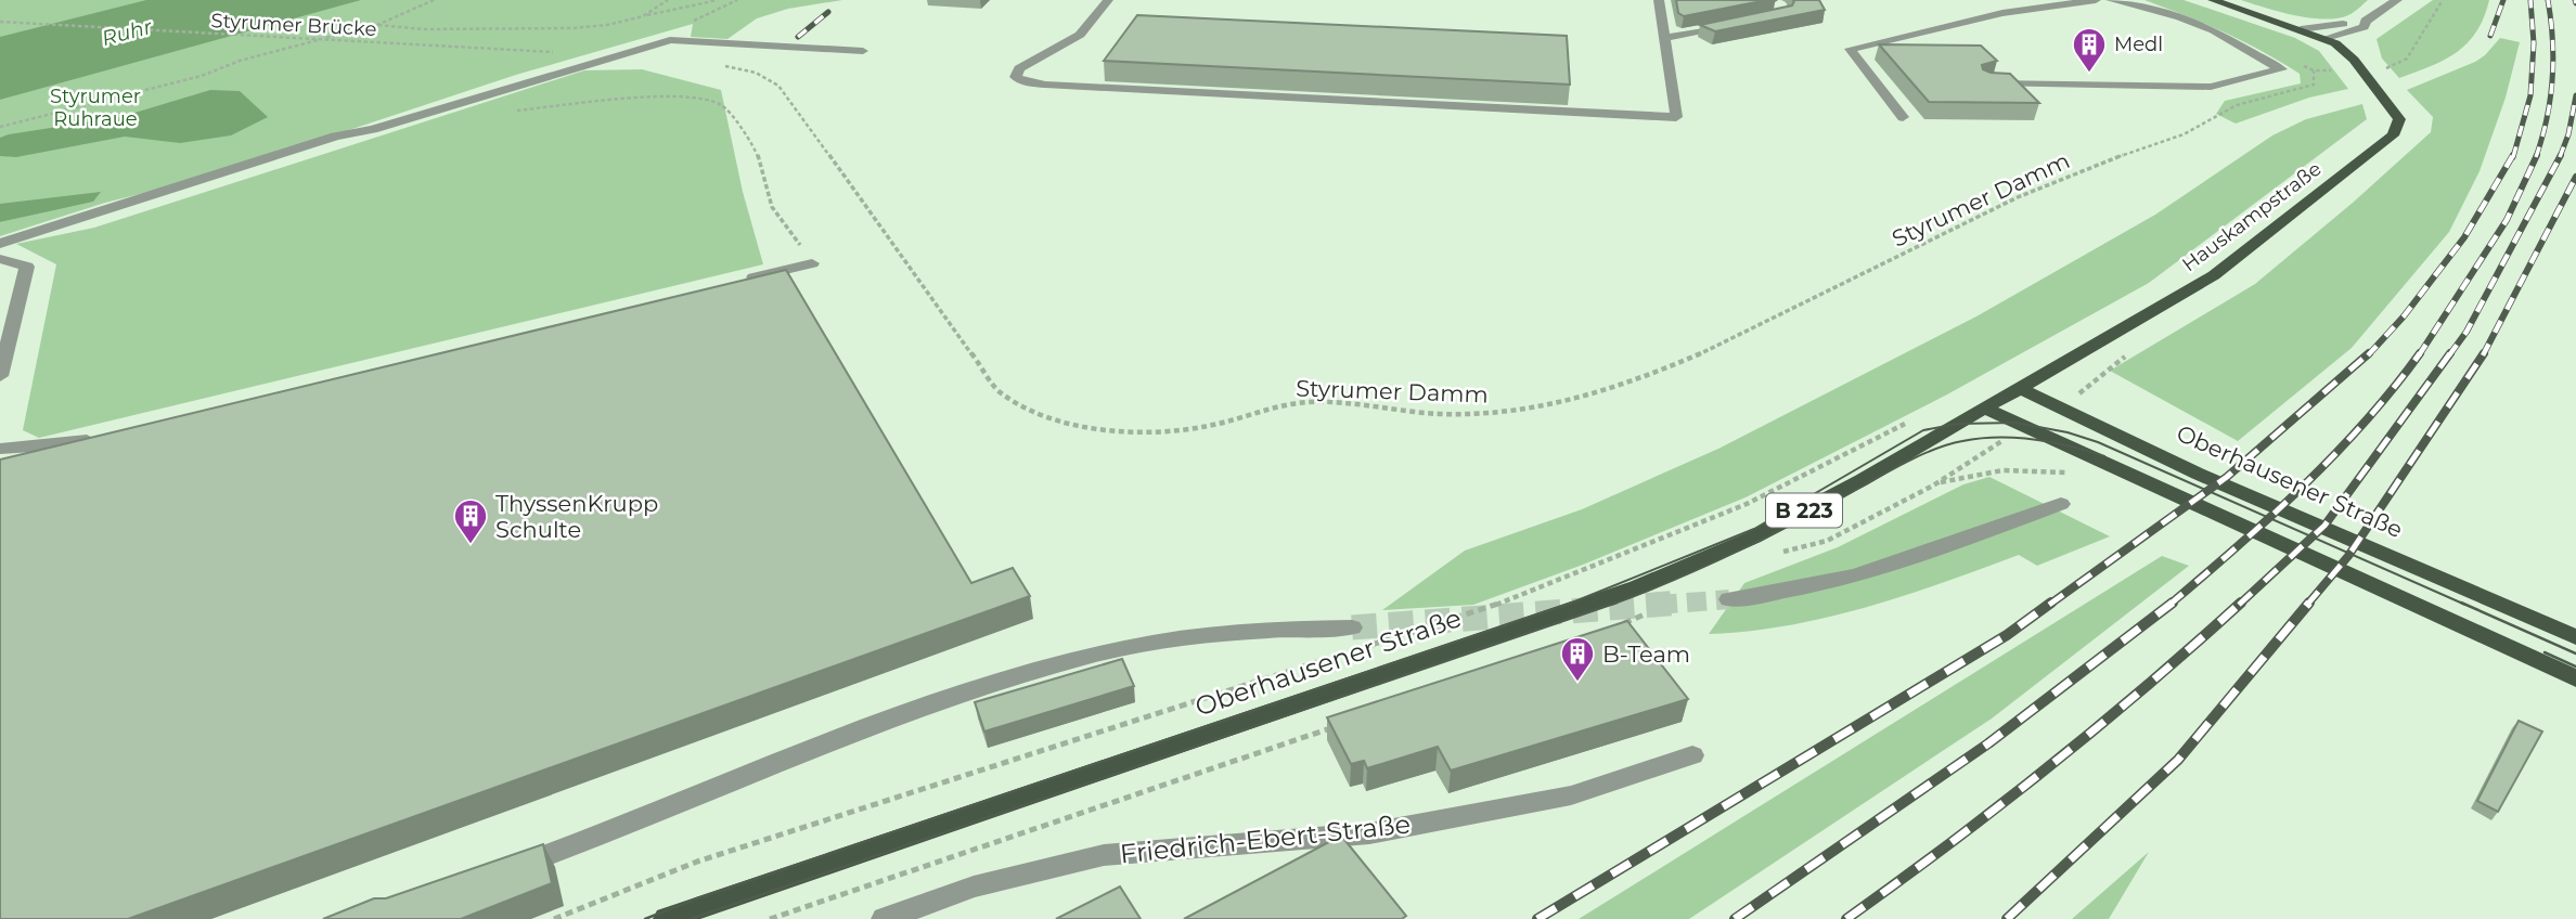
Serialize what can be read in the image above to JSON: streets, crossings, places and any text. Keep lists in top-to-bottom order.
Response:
{
  "streets": {
    "main road": ["Hauskampstraße", "Oberhausener Straße", "B 223"],
    "street": ["Friedrich-Ebert-Straße"],
    "path": ["Styrumer Brücke", "Styrumer Damm"]
  },
  "crossings": [
    ["Hauskampstraße", "Oberhausener Straße"]
  ],
  "water": ["Ruhr"],
  "parks": ["Styrumer Ruhraue"],
  "places": {
    "building": ["Medl", "ThyssenKrupp Schulte", "B-Team"]
  }
}
